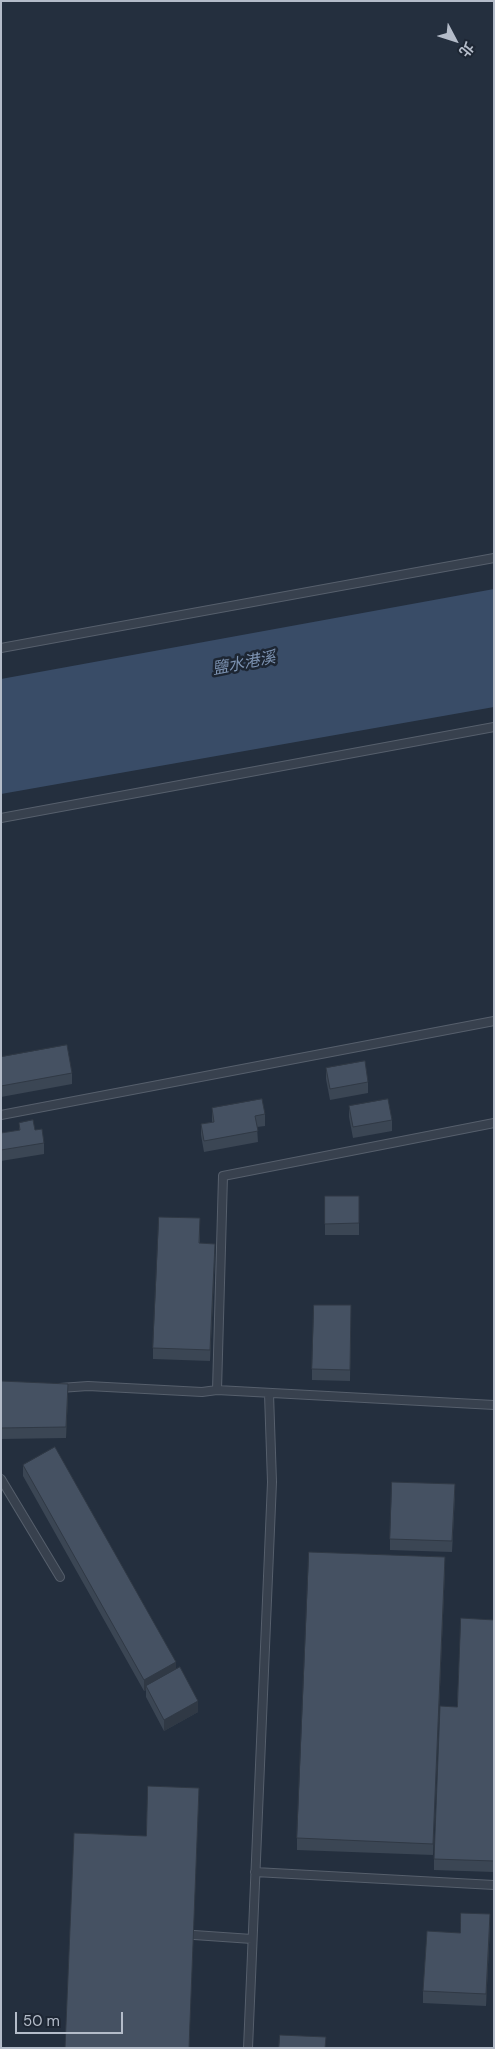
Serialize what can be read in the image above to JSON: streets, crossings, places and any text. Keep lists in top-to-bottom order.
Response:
{
  "water": ["鹽水港溪"],
  "scale_bar": "50 m",
  "north": "bottom right"
}
